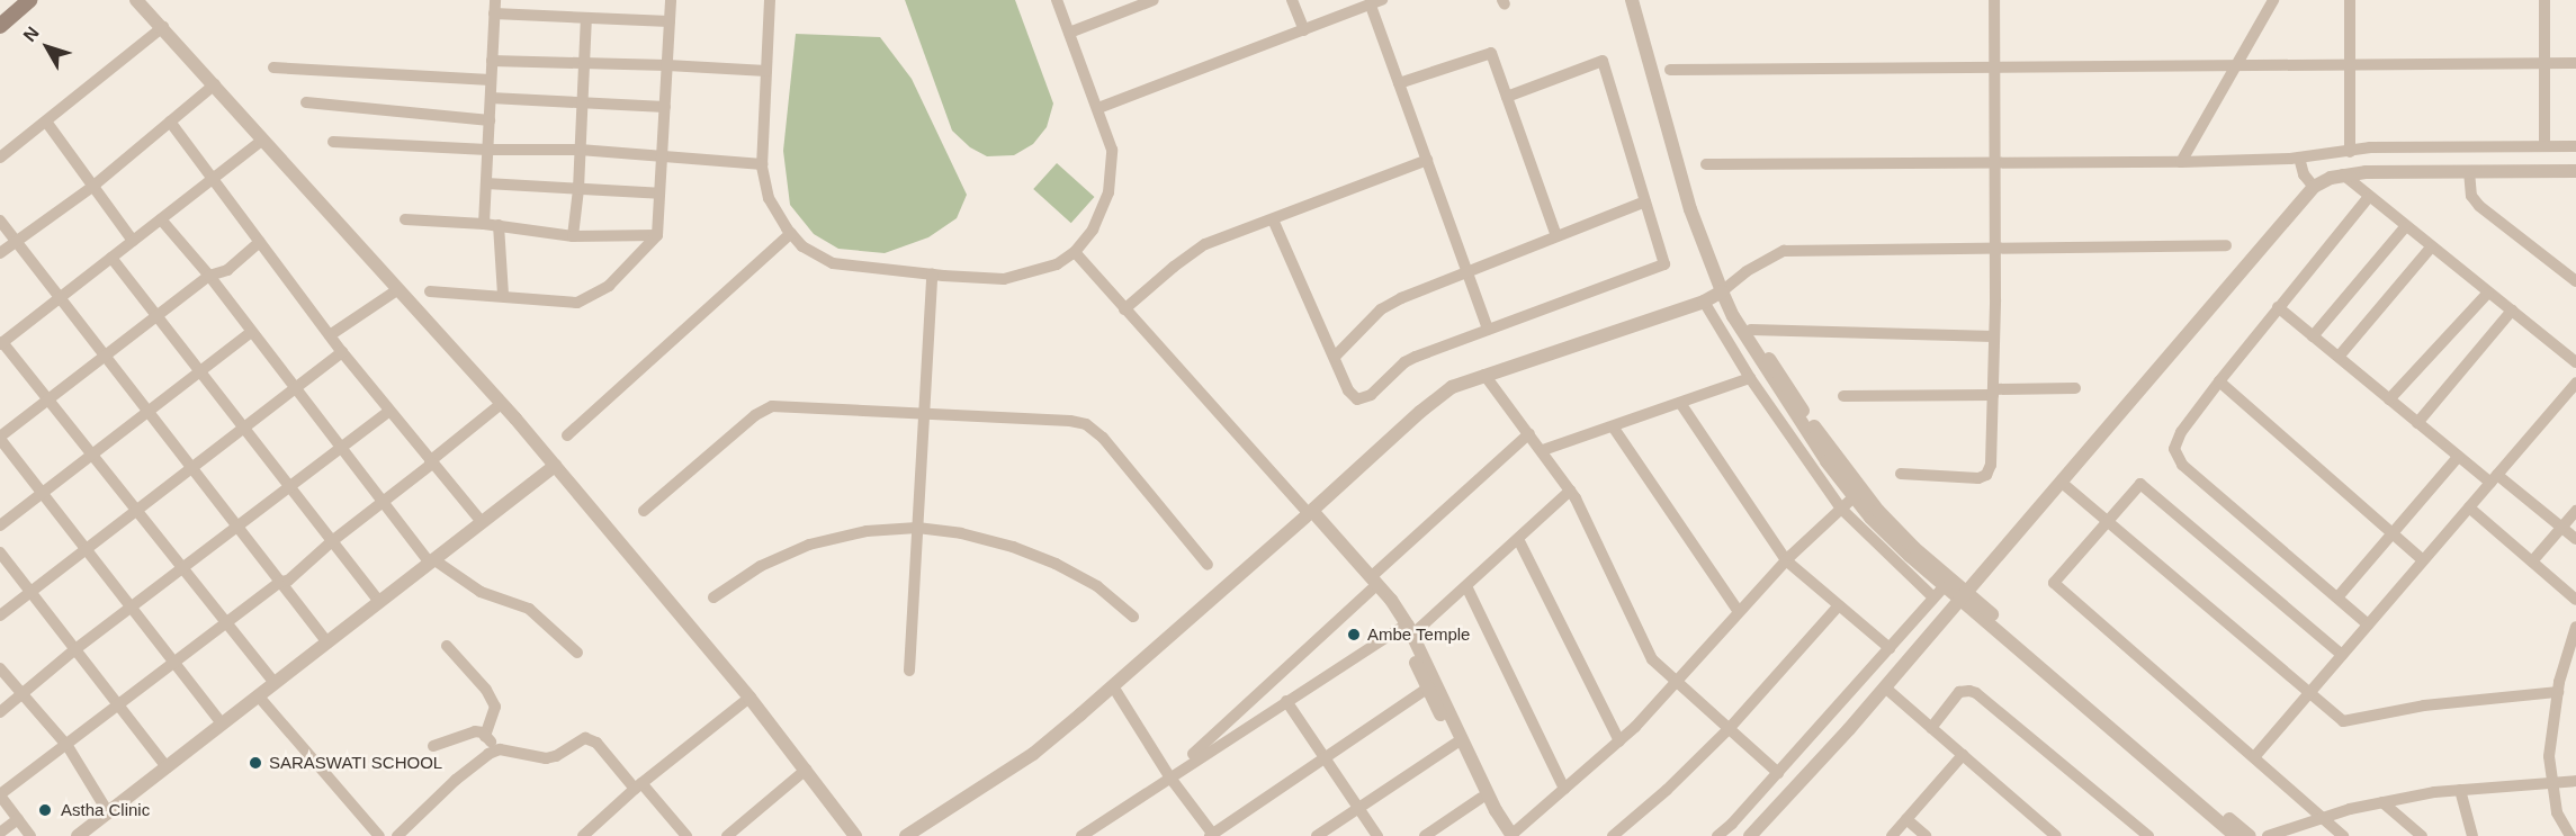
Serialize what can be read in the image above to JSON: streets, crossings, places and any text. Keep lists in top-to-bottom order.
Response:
{
  "places": ["Ambe Temple", "SARASWATI SCHOOL", "Astha Clinic"],
  "north": "top left"
}
